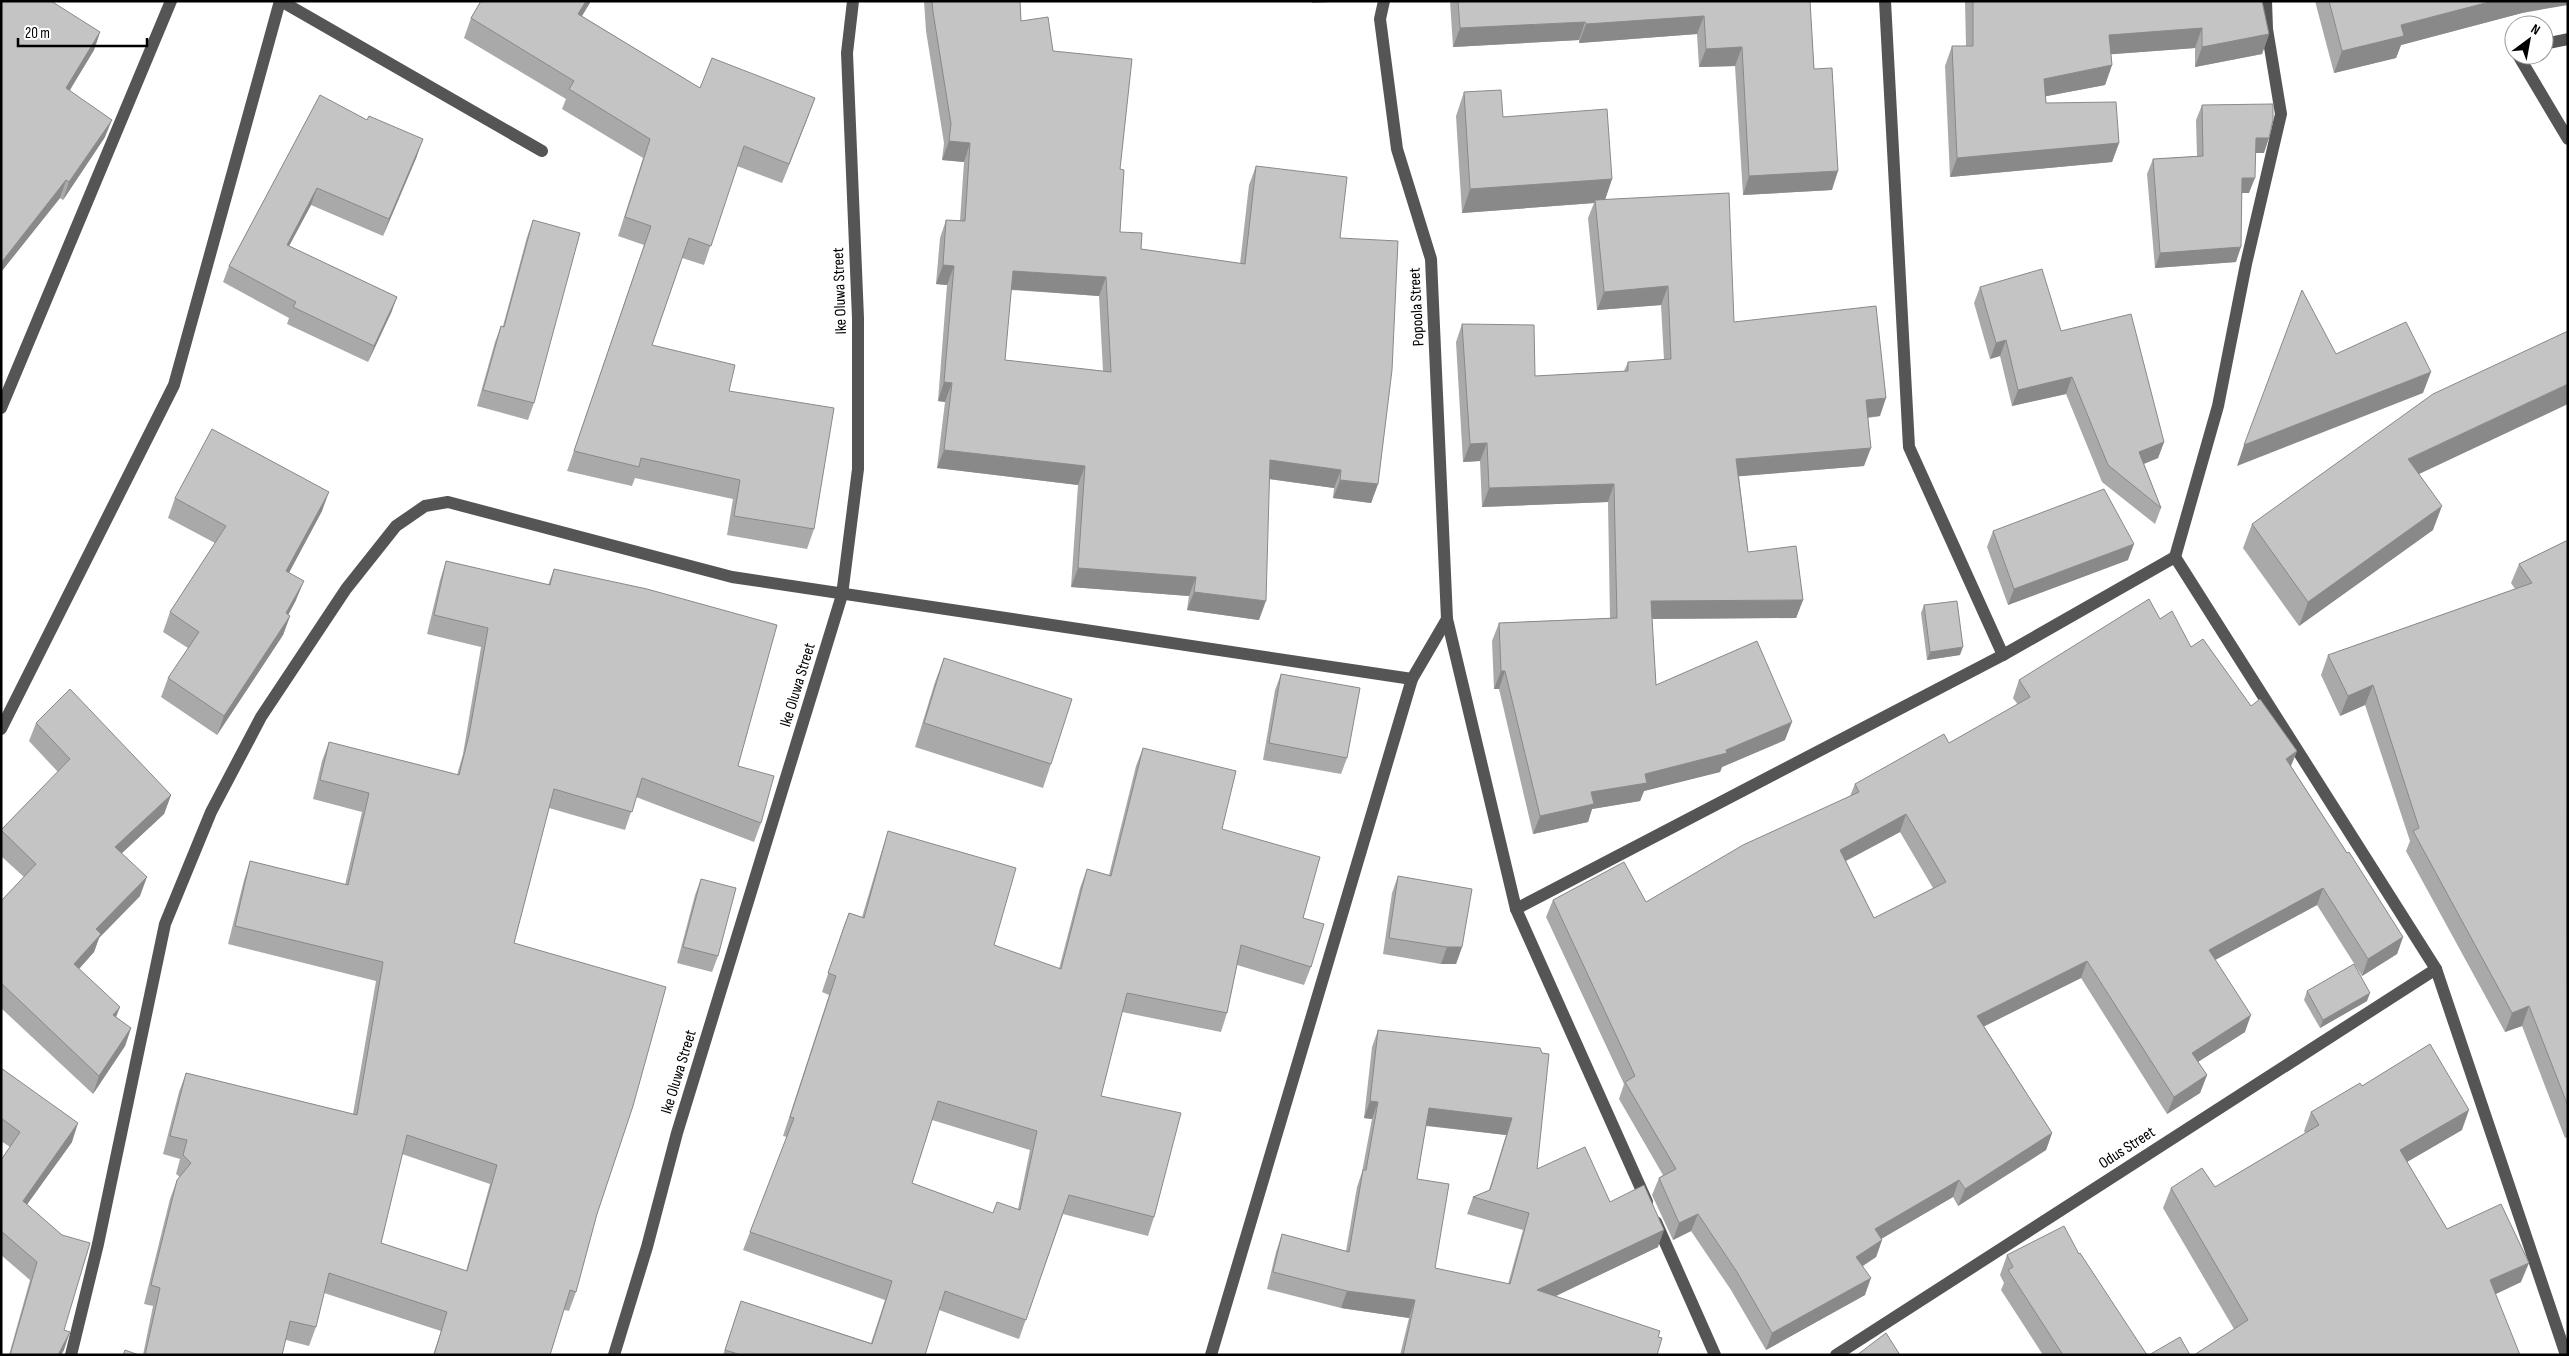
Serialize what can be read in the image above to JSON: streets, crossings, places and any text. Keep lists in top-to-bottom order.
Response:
{
  "streets": {
    "street": ["Ike Oluwa Street", "Popoola Street", "Odus Street"]
  },
  "scale_bar": "20 m",
  "north": "top right"
}
